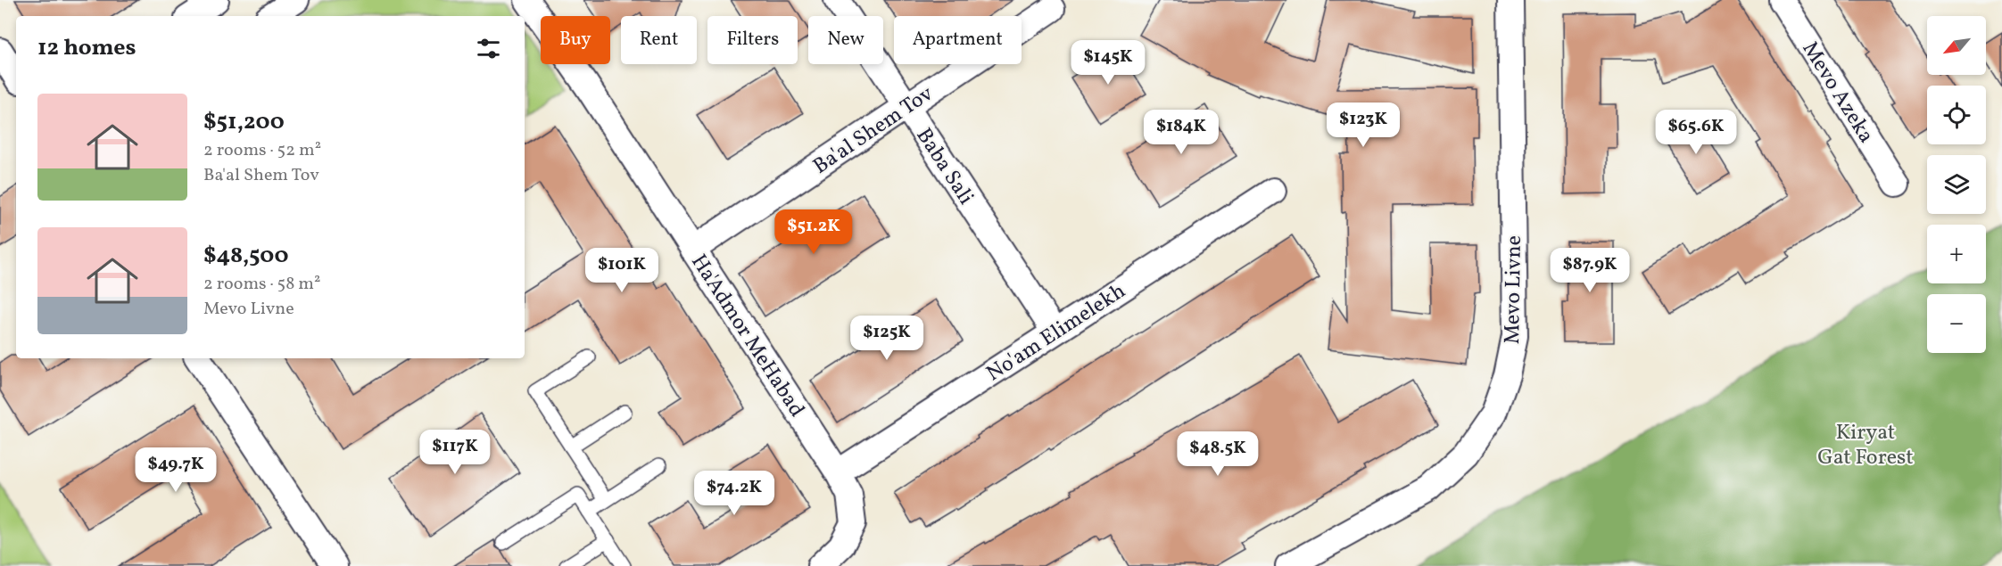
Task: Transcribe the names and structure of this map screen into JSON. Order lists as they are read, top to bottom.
{
  "streets": {
    "street": [
      "Mevo Azeka",
      "Ba'al Shem Tov",
      "Baba Sali",
      "Mevo Livne",
      "No'am Elimelekh",
      "Ha'Admor MeHabad"
    ]
  },
  "crossings": [
    ["Ba'al Shem Tov", "Baba Sali"],
    ["Ba'al Shem Tov", "Ha'Admor MeHabad"],
    ["Baba Sali", "No'am Elimelekh"],
    ["No'am Elimelekh", "Ha'Admor MeHabad"]
  ],
  "parks": ["Kiryat Gat Forest"],
  "north": "bottom left",
  "page": {
    "map_buttons": ["+", "−"],
    "chip": [
      "Buy",
      "Rent",
      "Filters",
      "New",
      "Apartment"
    ],
    "heading": "12 homes",
    "price": [
      "$145K",
      "$123K",
      "$184K",
      "$65.6K",
      "$51.2K",
      "$101K",
      "$87.9K",
      "$125K",
      "$117K",
      "$48.5K",
      "$49.7K",
      "$74.2K"
    ],
    "list": [
      {
        "name": "$51,200",
        "note": "2 rooms · 52 m² · Ba'al Shem Tov"
      },
      {
        "name": "$48,500",
        "note": "2 rooms · 58 m² · Mevo Livne"
      }
    ]
  }
}
